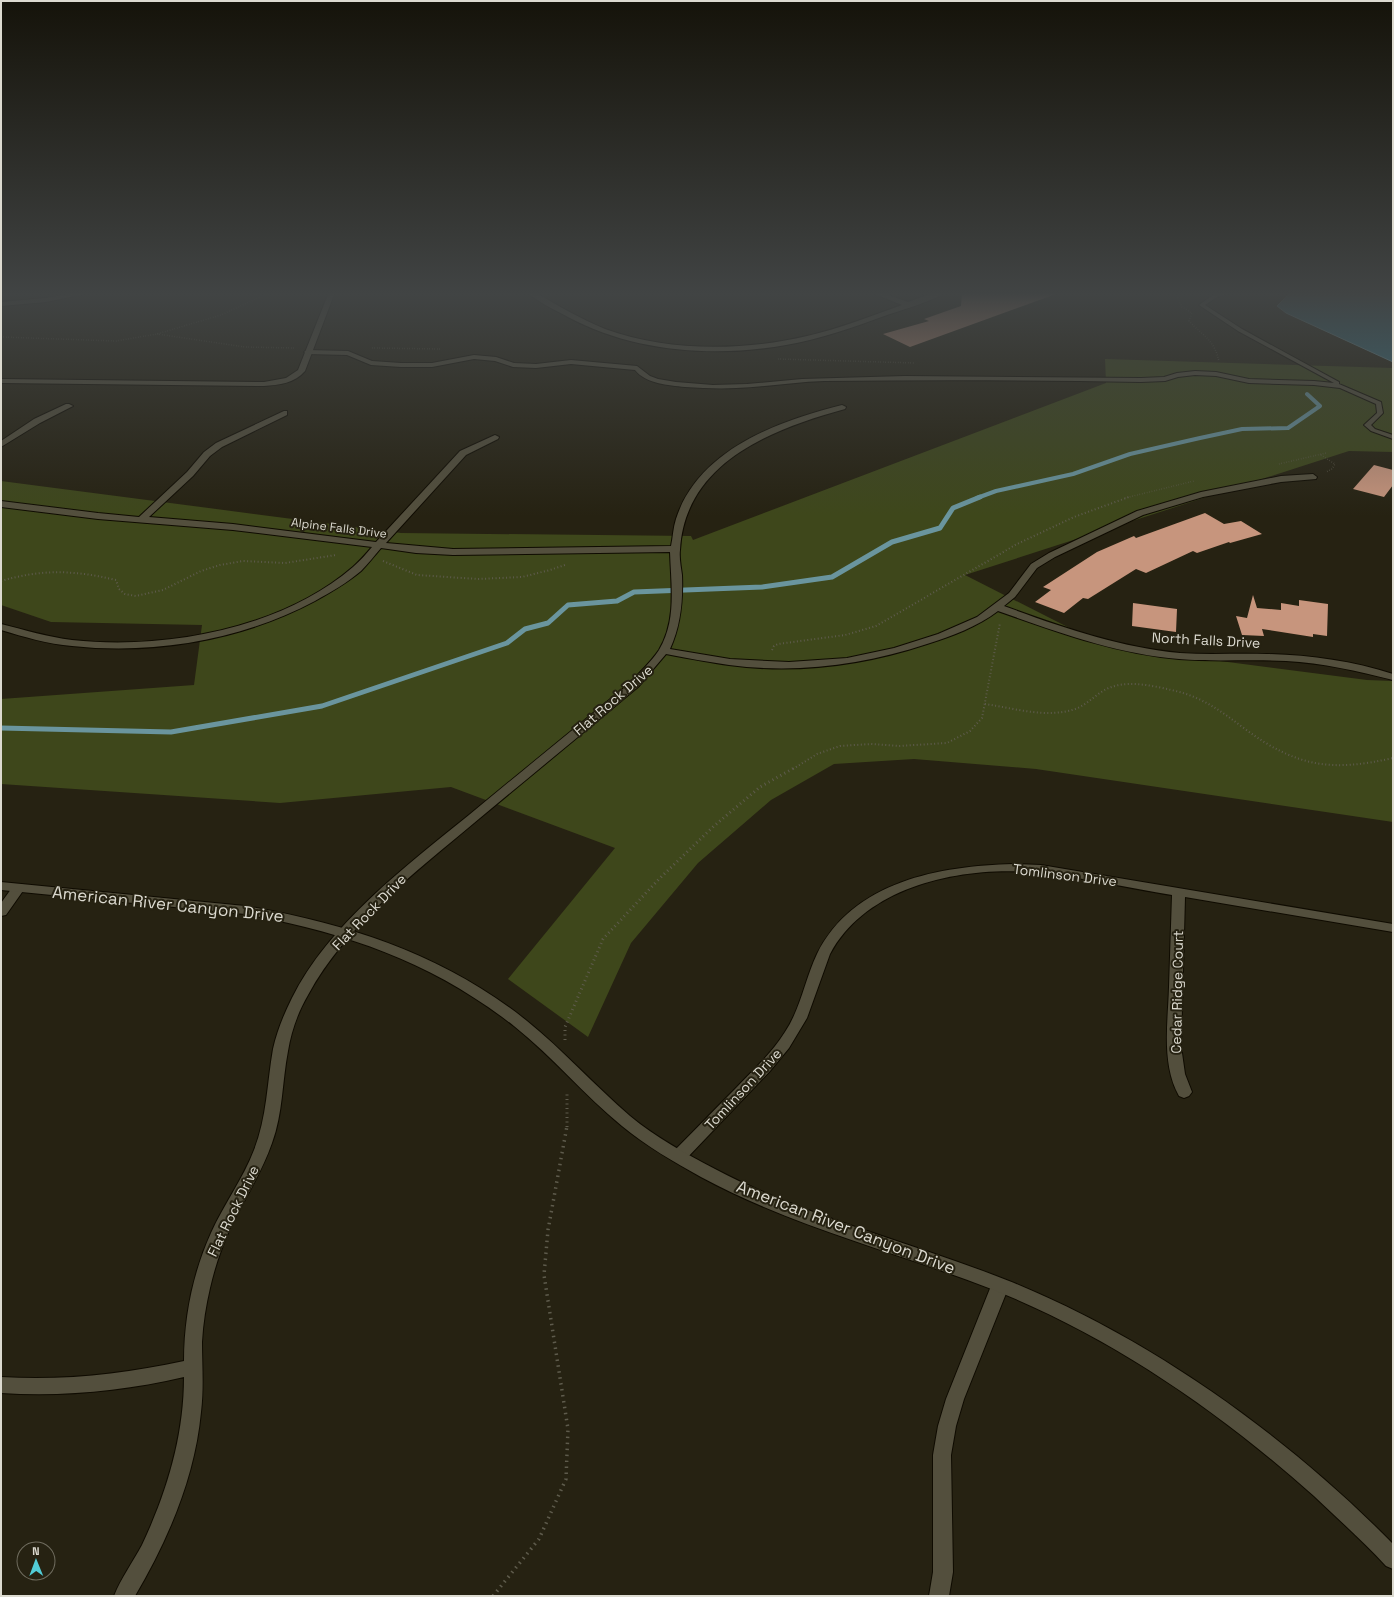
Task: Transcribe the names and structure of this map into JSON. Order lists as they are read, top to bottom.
{
  "streets": {
    "street": [
      "Alpine Falls Drive",
      "North Falls Drive",
      "Flat Rock Drive",
      "Tomlinson Drive",
      "American River Canyon Drive",
      "Cedar Ridge Court"
    ]
  },
  "crossings": [
    ["Alpine Falls Drive", "Flat Rock Drive"],
    ["Flat Rock Drive", "American River Canyon Drive"],
    ["Tomlinson Drive", "American River Canyon Drive"],
    ["Tomlinson Drive", "Cedar Ridge Court"]
  ],
  "north": "top"
}
